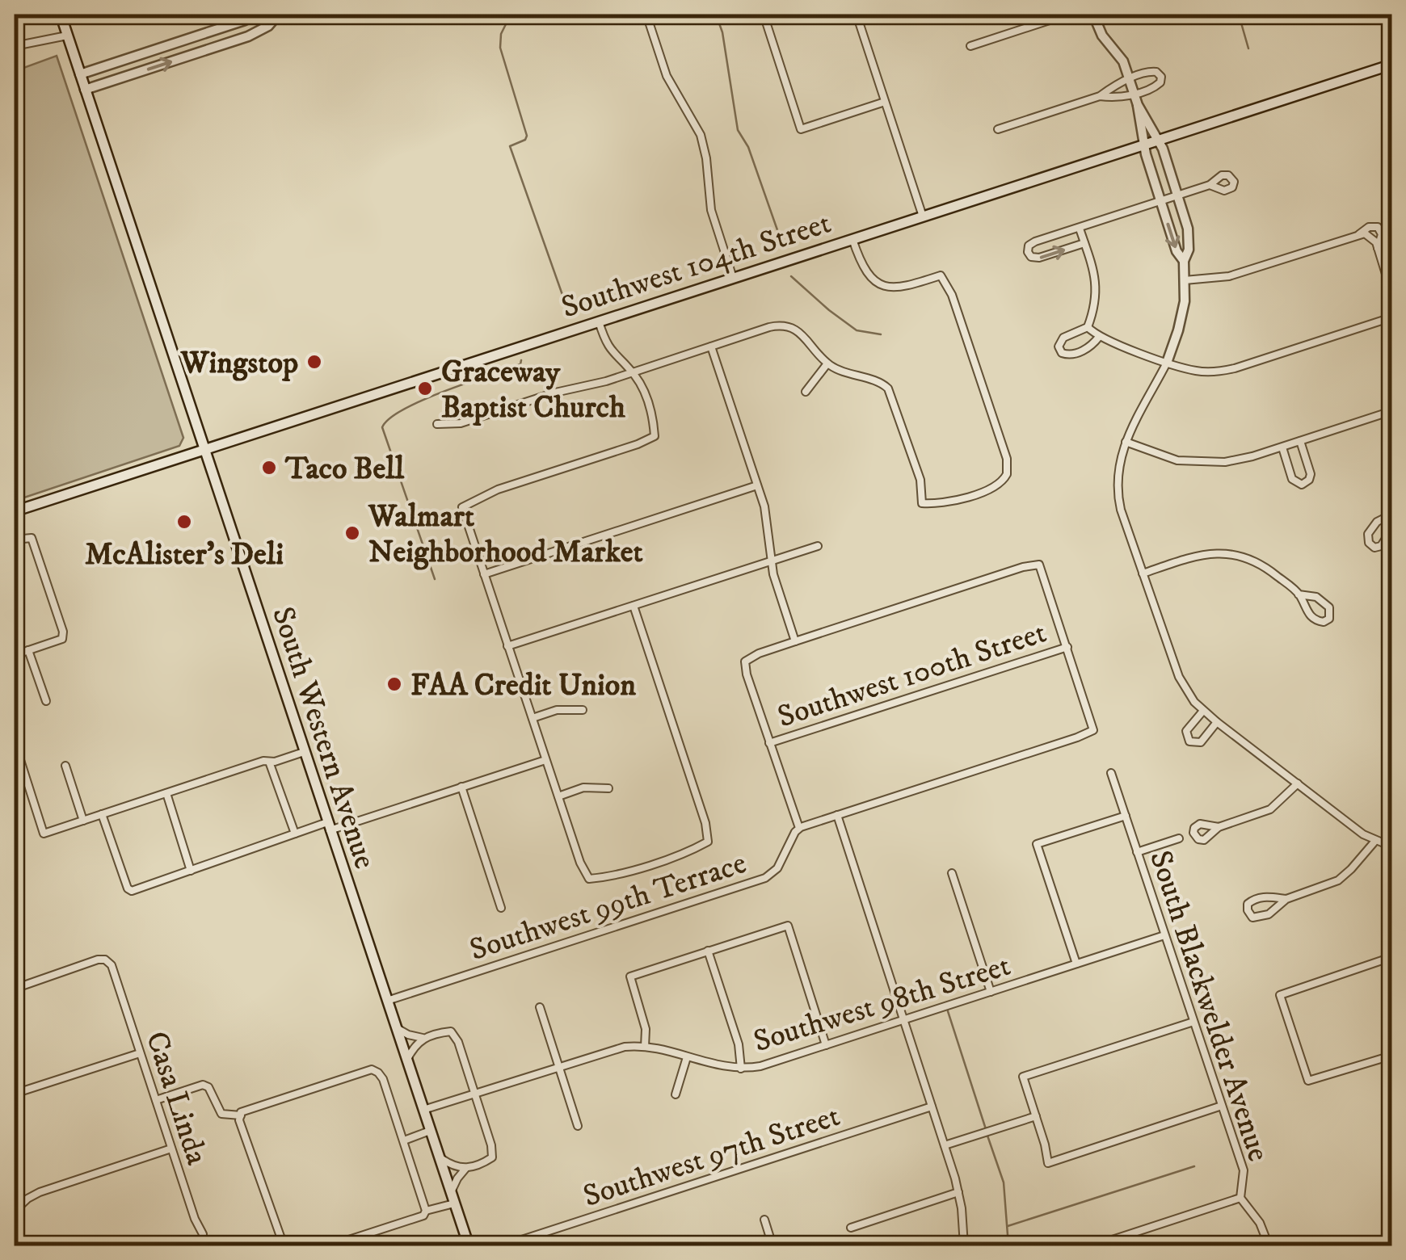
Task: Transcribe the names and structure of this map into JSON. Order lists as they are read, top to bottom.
{
  "streets": {
    "main road": ["Southwest 104th Street", "South Western Avenue"],
    "street": [
      "Southwest 100th Street",
      "Southwest 99th Terrace",
      "Southwest 98th Street",
      "South Blackwelder Avenue",
      "Casa Linda",
      "Southwest 97th Street"
    ]
  },
  "crossings": [
    ["Southwest 104th Street", "South Western Avenue"],
    ["South Western Avenue", "Southwest 99th Terrace"],
    ["South Western Avenue", "Southwest 98th Street"],
    ["Southwest 98th Street", "South Blackwelder Avenue"]
  ],
  "places": [
    "Wingstop",
    "Graceway Baptist Church",
    "Taco Bell",
    "McAlister's Deli",
    "Walmart Neighborhood Market",
    "FAA Credit Union"
  ]
}
